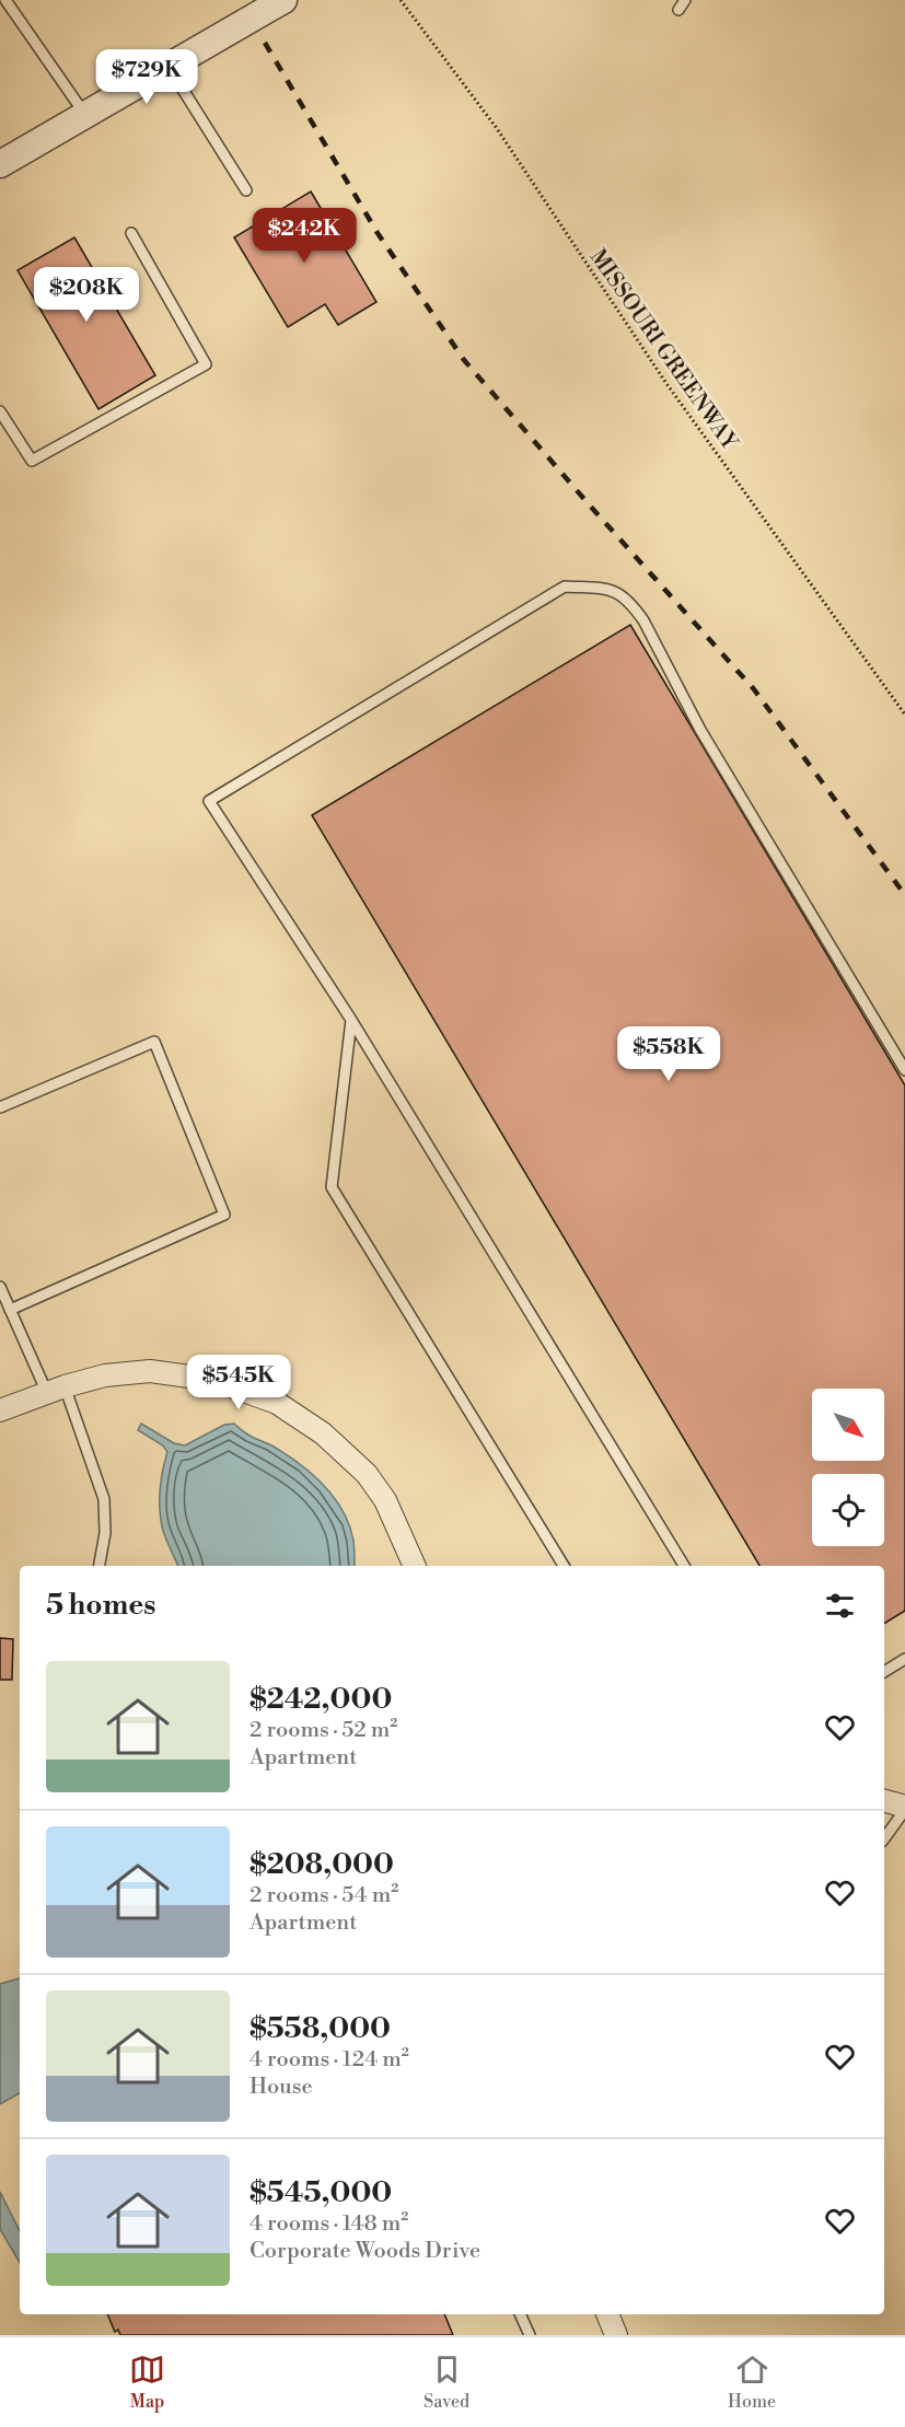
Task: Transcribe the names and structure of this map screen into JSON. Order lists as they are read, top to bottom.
{
  "streets": {
    "path": ["MISSOURI GREENWAY"]
  },
  "north": "bottom right",
  "page": {
    "price": [
      "$729K",
      "$242K",
      "$208K",
      "$558K",
      "$545K"
    ],
    "heading": "5 homes",
    "list": [
      {
        "name": "$242,000",
        "note": "2 rooms · 52 m² · Apartment"
      },
      {
        "name": "$208,000",
        "note": "2 rooms · 54 m² · Apartment"
      },
      {
        "name": "$558,000",
        "note": "4 rooms · 124 m² · House"
      },
      {
        "name": "$545,000",
        "note": "4 rooms · 148 m² · Corporate Woods Drive"
      }
    ],
    "tabs": ["Map", "Saved", "Home"]
  }
}
